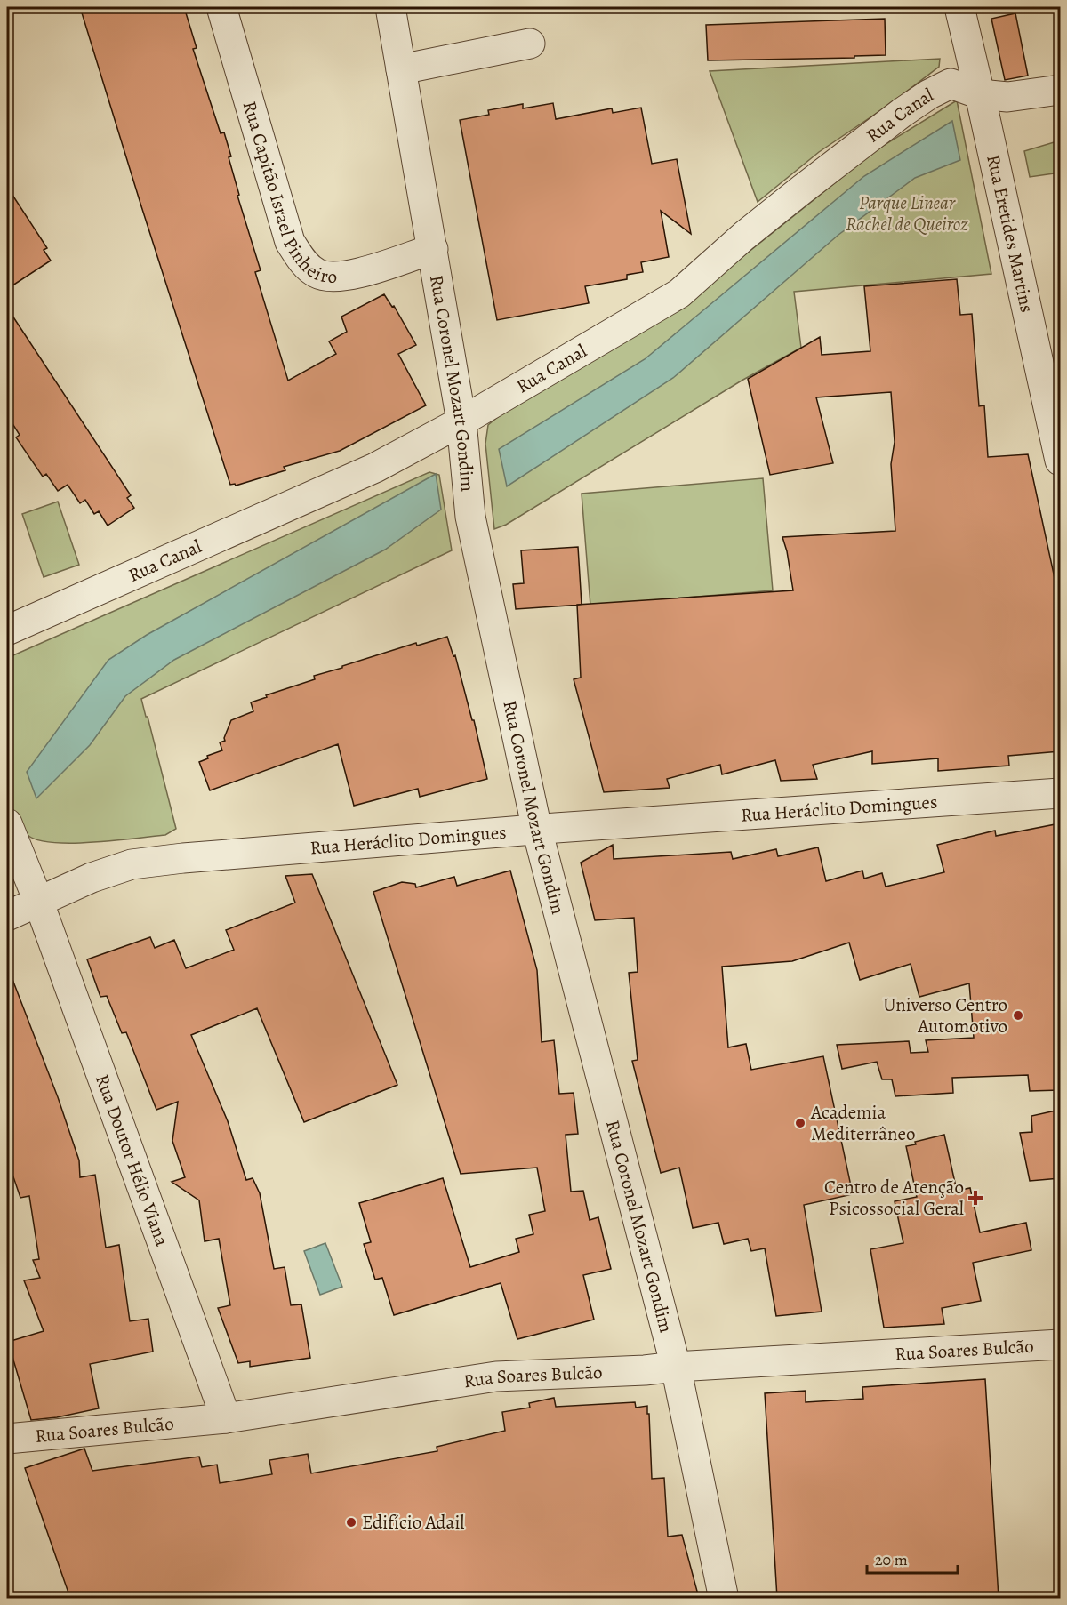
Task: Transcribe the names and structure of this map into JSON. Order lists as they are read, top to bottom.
{
  "streets": {
    "street": [
      "Rua Canal",
      "Rua Capitão Israel Pinheiro",
      "Rua Eretides Martins",
      "Rua Coronel Mozart Gondim",
      "Rua Heráclito Domingues",
      "Rua Doutor Hélio Viana",
      "Rua Soares Bulcão"
    ]
  },
  "crossings": [
    ["Rua Canal", "Rua Eretides Martins"],
    ["Rua Canal", "Rua Coronel Mozart Gondim"],
    ["Rua Capitão Israel Pinheiro", "Rua Coronel Mozart Gondim"],
    ["Rua Coronel Mozart Gondim", "Rua Heráclito Domingues"],
    ["Rua Coronel Mozart Gondim", "Rua Soares Bulcão"],
    ["Rua Heráclito Domingues", "Rua Doutor Hélio Viana"],
    ["Rua Doutor Hélio Viana", "Rua Soares Bulcão"]
  ],
  "parks": ["Parque Linear Rachel de Queiroz"],
  "places": {
    "other": ["Universo Centro Automotivo", "Academia Mediterrâneo", "Edifício Adail"],
    "health": ["Centro de Atenção Psicossocial Geral"]
  },
  "scale_bar": "20 m"
}
